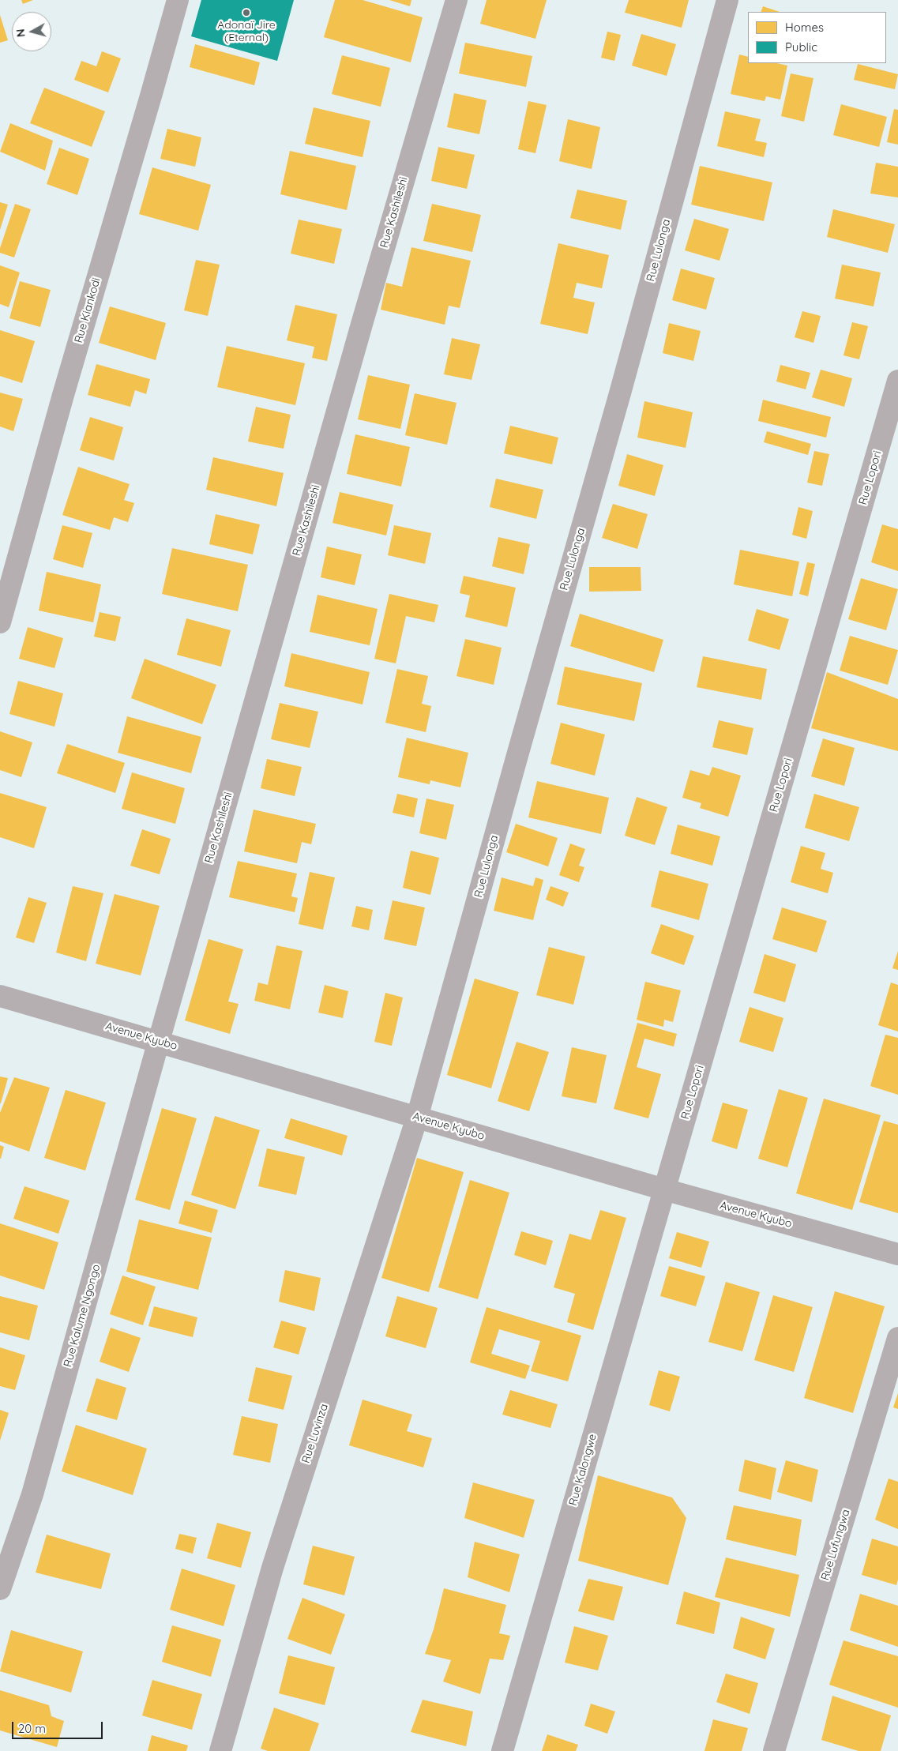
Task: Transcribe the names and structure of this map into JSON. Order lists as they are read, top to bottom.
{
  "streets": {
    "street": [
      "Rue Kashileshi",
      "Rue Lulonga",
      "Rue Kiankodi",
      "Rue Lopori",
      "Avenue Kyubo",
      "Rue Kalume Ngongo",
      "Rue Luvinza",
      "Rue Kalongwe",
      "Rue Lufungwa"
    ]
  },
  "crossings": [
    ["Rue Kashileshi", "Avenue Kyubo"],
    ["Rue Kashileshi", "Rue Kalume Ngongo"],
    ["Rue Lulonga", "Avenue Kyubo"],
    ["Rue Lulonga", "Rue Luvinza"],
    ["Rue Lopori", "Avenue Kyubo"],
    ["Rue Lopori", "Rue Kalongwe"],
    ["Avenue Kyubo", "Rue Kalume Ngongo"],
    ["Avenue Kyubo", "Rue Luvinza"],
    ["Avenue Kyubo", "Rue Kalongwe"]
  ],
  "places": ["Adonaï Jire (Eternal)"],
  "legend": ["Homes", "Public"],
  "scale_bar": "20 m",
  "north": "left"
}
